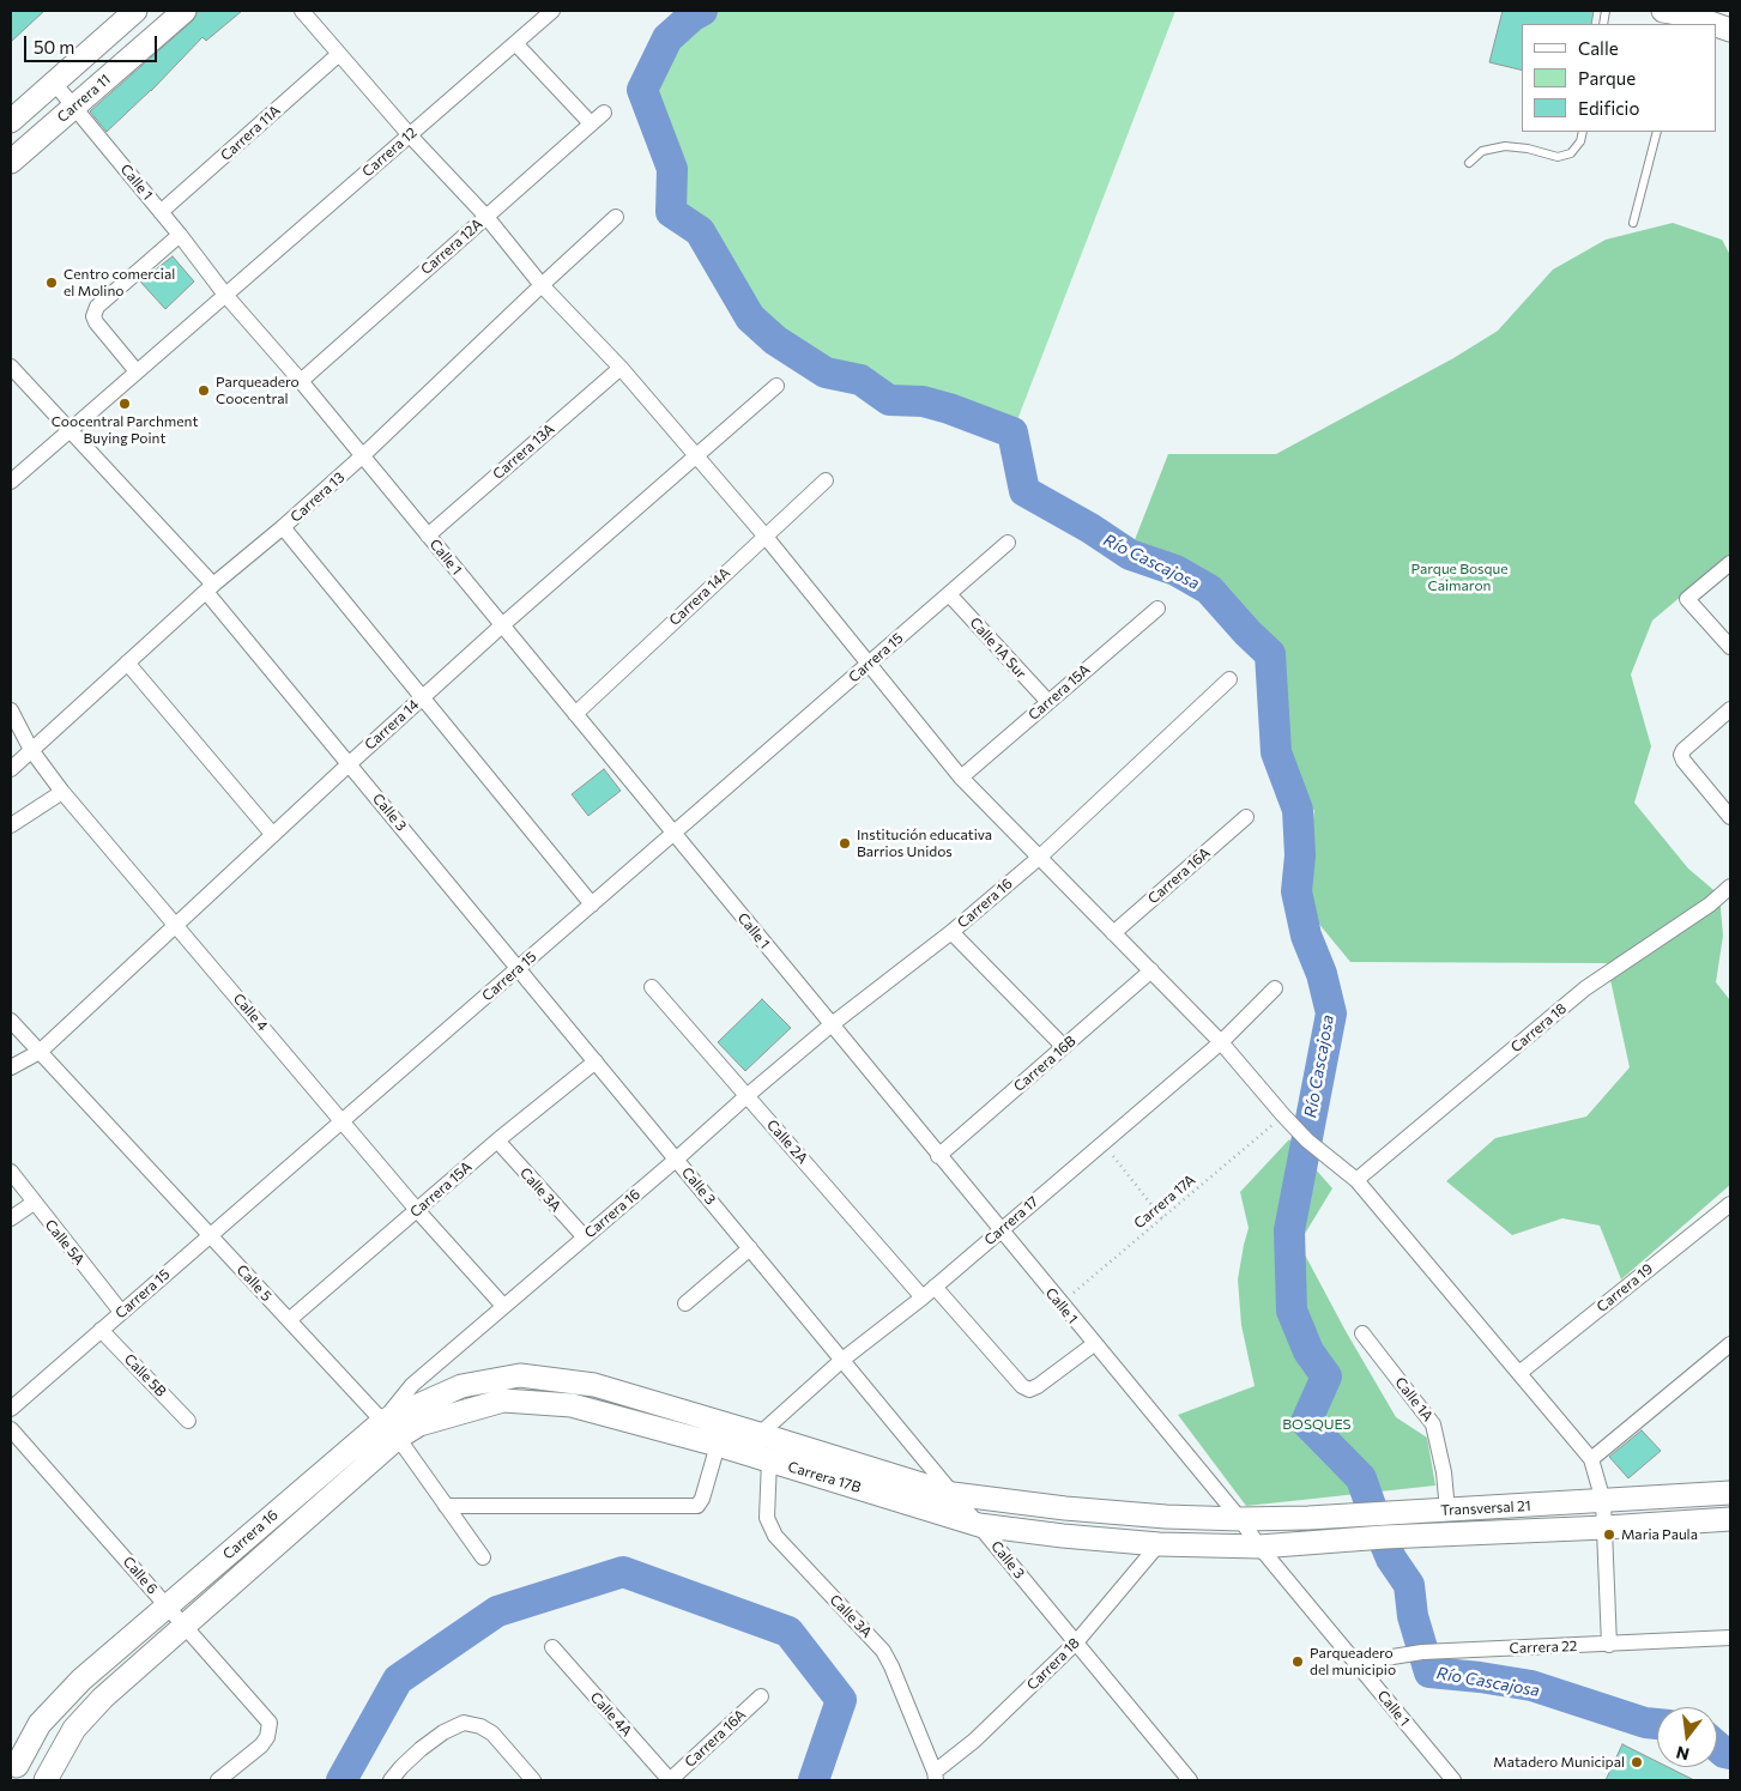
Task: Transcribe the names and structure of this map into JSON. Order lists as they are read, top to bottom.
{
  "streets": {
    "street": [
      "Carrera 11",
      "Carrera 11A",
      "Carrera 12",
      "Calle 1",
      "Carrera 12A",
      "Carrera 13A",
      "Carrera 13",
      "Carrera 14A",
      "Calle 1A Sur",
      "Carrera 15",
      "Carrera 15A",
      "Carrera 14",
      "Calle 3",
      "Carrera 16A",
      "Carrera 16",
      "Calle 4",
      "Carrera 18",
      "Carrera 16B",
      "Calle 2A",
      "Calle 3A",
      "Carrera 17",
      "Calle 5A",
      "Calle 5",
      "Carrera 19",
      "Calle 5B",
      "Calle 1A",
      "Carrera 17B",
      "Transversal 21",
      "Calle 6",
      "Carrera 22",
      "Calle 4A"
    ],
    "path": ["Carrera 17A"]
  },
  "crossings": [
    ["Carrera 11", "Calle 1"],
    ["Carrera 11A", "Calle 1"],
    ["Carrera 12", "Calle 1"],
    ["Carrera 12", "Calle 3"],
    ["Calle 1", "Carrera 12A"],
    ["Calle 1", "Carrera 13A"],
    ["Calle 1", "Carrera 13"],
    ["Calle 1", "Carrera 14A"],
    ["Calle 1", "Carrera 15"],
    ["Calle 1", "Carrera 14"],
    ["Calle 1", "Carrera 16"],
    ["Calle 1", "Carrera 16B"],
    ["Calle 1", "Calle 2A"],
    ["Calle 1", "Carrera 17A"],
    ["Calle 1", "Carrera 17"],
    ["Calle 1", "Carrera 17B"],
    ["Calle 1", "Transversal 21"],
    ["Calle 1", "Carrera 22"],
    ["Carrera 13", "Calle 3"],
    ["Carrera 13", "Calle 4"],
    ["Calle 1A Sur", "Carrera 15"],
    ["Calle 1A Sur", "Carrera 15A"],
    ["Carrera 15", "Calle 3"],
    ["Carrera 15", "Calle 4"],
    ["Carrera 15", "Calle 5A"],
    ["Carrera 15", "Calle 5"],
    ["Carrera 15", "Calle 5B"],
    ["Carrera 15A", "Calle 3"],
    ["Carrera 15A", "Calle 4"],
    ["Carrera 15A", "Calle 3A"],
    ["Carrera 15A", "Calle 5"],
    ["Carrera 14", "Calle 3"],
    ["Carrera 14", "Calle 4"],
    ["Carrera 14", "Calle 5"],
    ["Calle 3", "Carrera 16"],
    ["Calle 3", "Carrera 18"],
    ["Calle 3", "Carrera 17"],
    ["Calle 3", "Carrera 17B"],
    ["Carrera 16A", "Calle 4A"],
    ["Carrera 16", "Calle 4"],
    ["Carrera 16", "Calle 2A"],
    ["Carrera 16", "Calle 3A"],
    ["Carrera 16", "Calle 5"],
    ["Carrera 16", "Carrera 17B"],
    ["Carrera 16", "Calle 6"],
    ["Carrera 18", "Calle 3A"],
    ["Carrera 18", "Carrera 17B"],
    ["Calle 2A", "Carrera 17"],
    ["Calle 3A", "Carrera 17B"],
    ["Carrera 17", "Carrera 17B"],
    ["Calle 5", "Carrera 17B"],
    ["Calle 1A", "Transversal 21"],
    ["Carrera 17B", "Transversal 21"]
  ],
  "water": ["Río Cascajosa"],
  "parks": ["Parque Bosque Caimaron", "BOSQUES"],
  "places": [
    "Centro comercial el Molino",
    "Parqueadero Coocentral",
    "Coocentral Parchment Buying Point",
    "Institución educativa Barrios Unidos",
    "Maria Paula",
    "Parqueadero del municipio",
    "Matadero Municipal"
  ],
  "legend": ["Calle", "Parque", "Edificio"],
  "scale_bar": "50 m",
  "north": "bottom"
}
